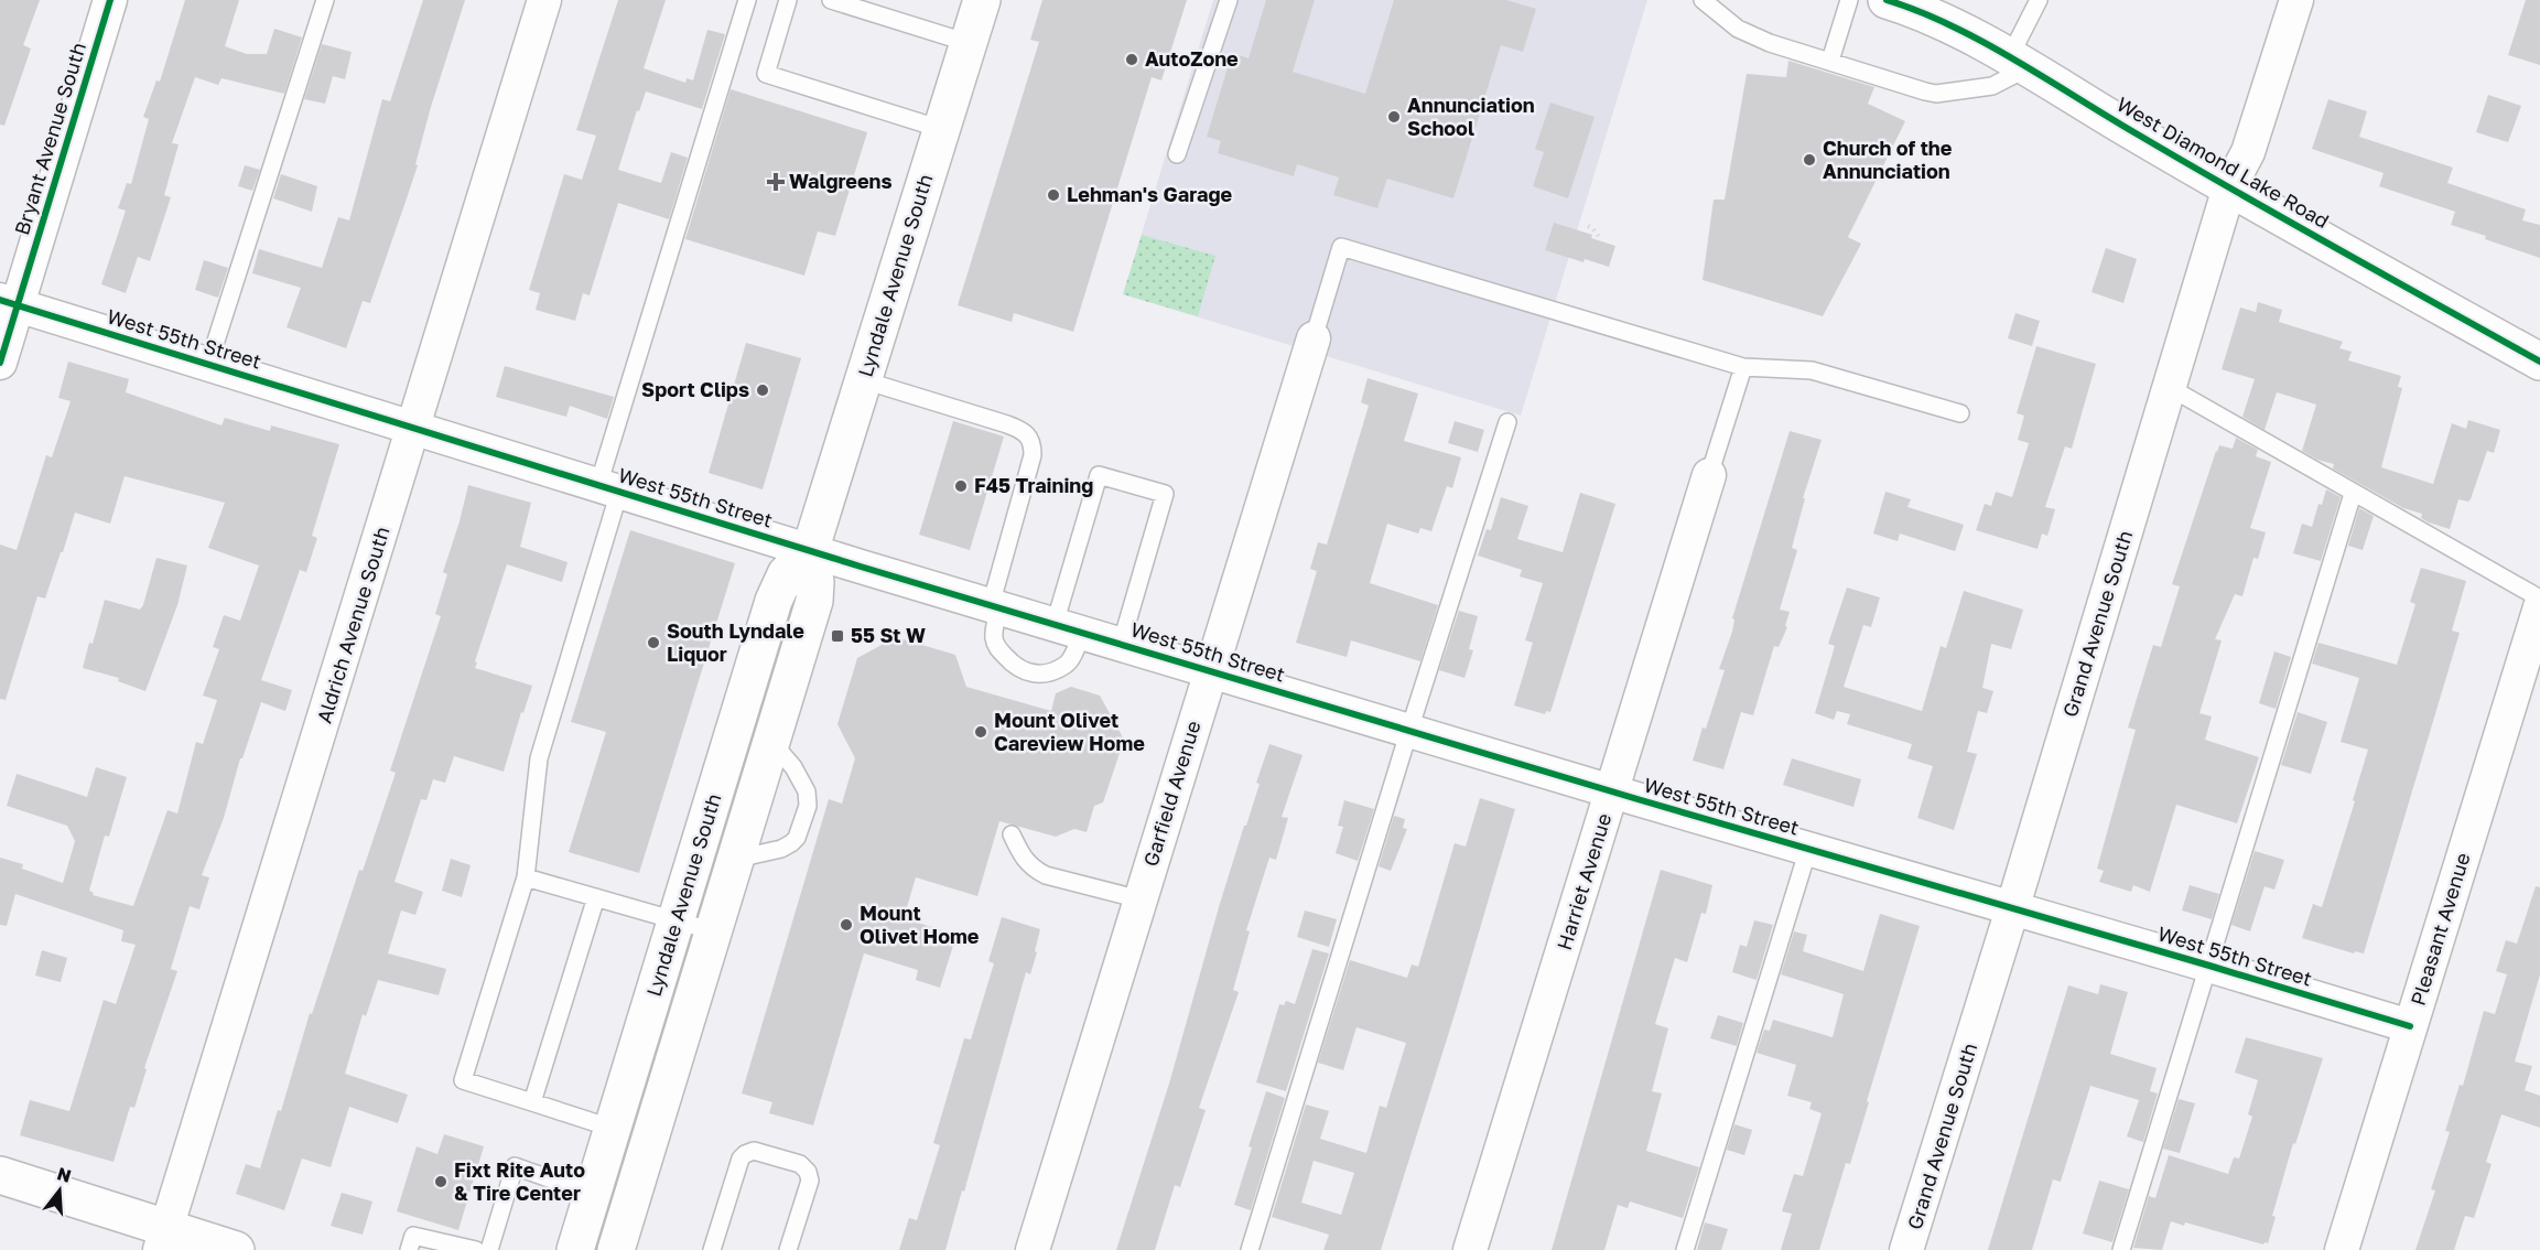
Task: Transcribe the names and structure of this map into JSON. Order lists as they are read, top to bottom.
{
  "streets": {
    "main road": ["West Diamond Lake Road", "Lyndale Avenue South"],
    "street": [
      "Bryant Avenue South",
      "West 55th Street",
      "Grand Avenue South",
      "Aldrich Avenue South",
      "Garfield Avenue",
      "Harriet Avenue",
      "Pleasant Avenue"
    ]
  },
  "crossings": [
    ["Bryant Avenue South", "West 55th Street"],
    ["West Diamond Lake Road", "Grand Avenue South"],
    ["Lyndale Avenue South", "West 55th Street"],
    ["West 55th Street", "Grand Avenue South"],
    ["West 55th Street", "Aldrich Avenue South"],
    ["West 55th Street", "Garfield Avenue"],
    ["West 55th Street", "Harriet Avenue"],
    ["West 55th Street", "Pleasant Avenue"]
  ],
  "places": {
    "other": [
      "AutoZone",
      "Annunciation School",
      "Church of the Annunciation",
      "Lehman's Garage",
      "Sport Clips",
      "F45 Training",
      "South Lyndale Liquor",
      "Mount Olivet Careview Home",
      "Mount Olivet Home",
      "Fixt Rite Auto & Tire Center"
    ],
    "health": ["Walgreens"],
    "transit": ["55 St W"]
  },
  "north": "top"
}
